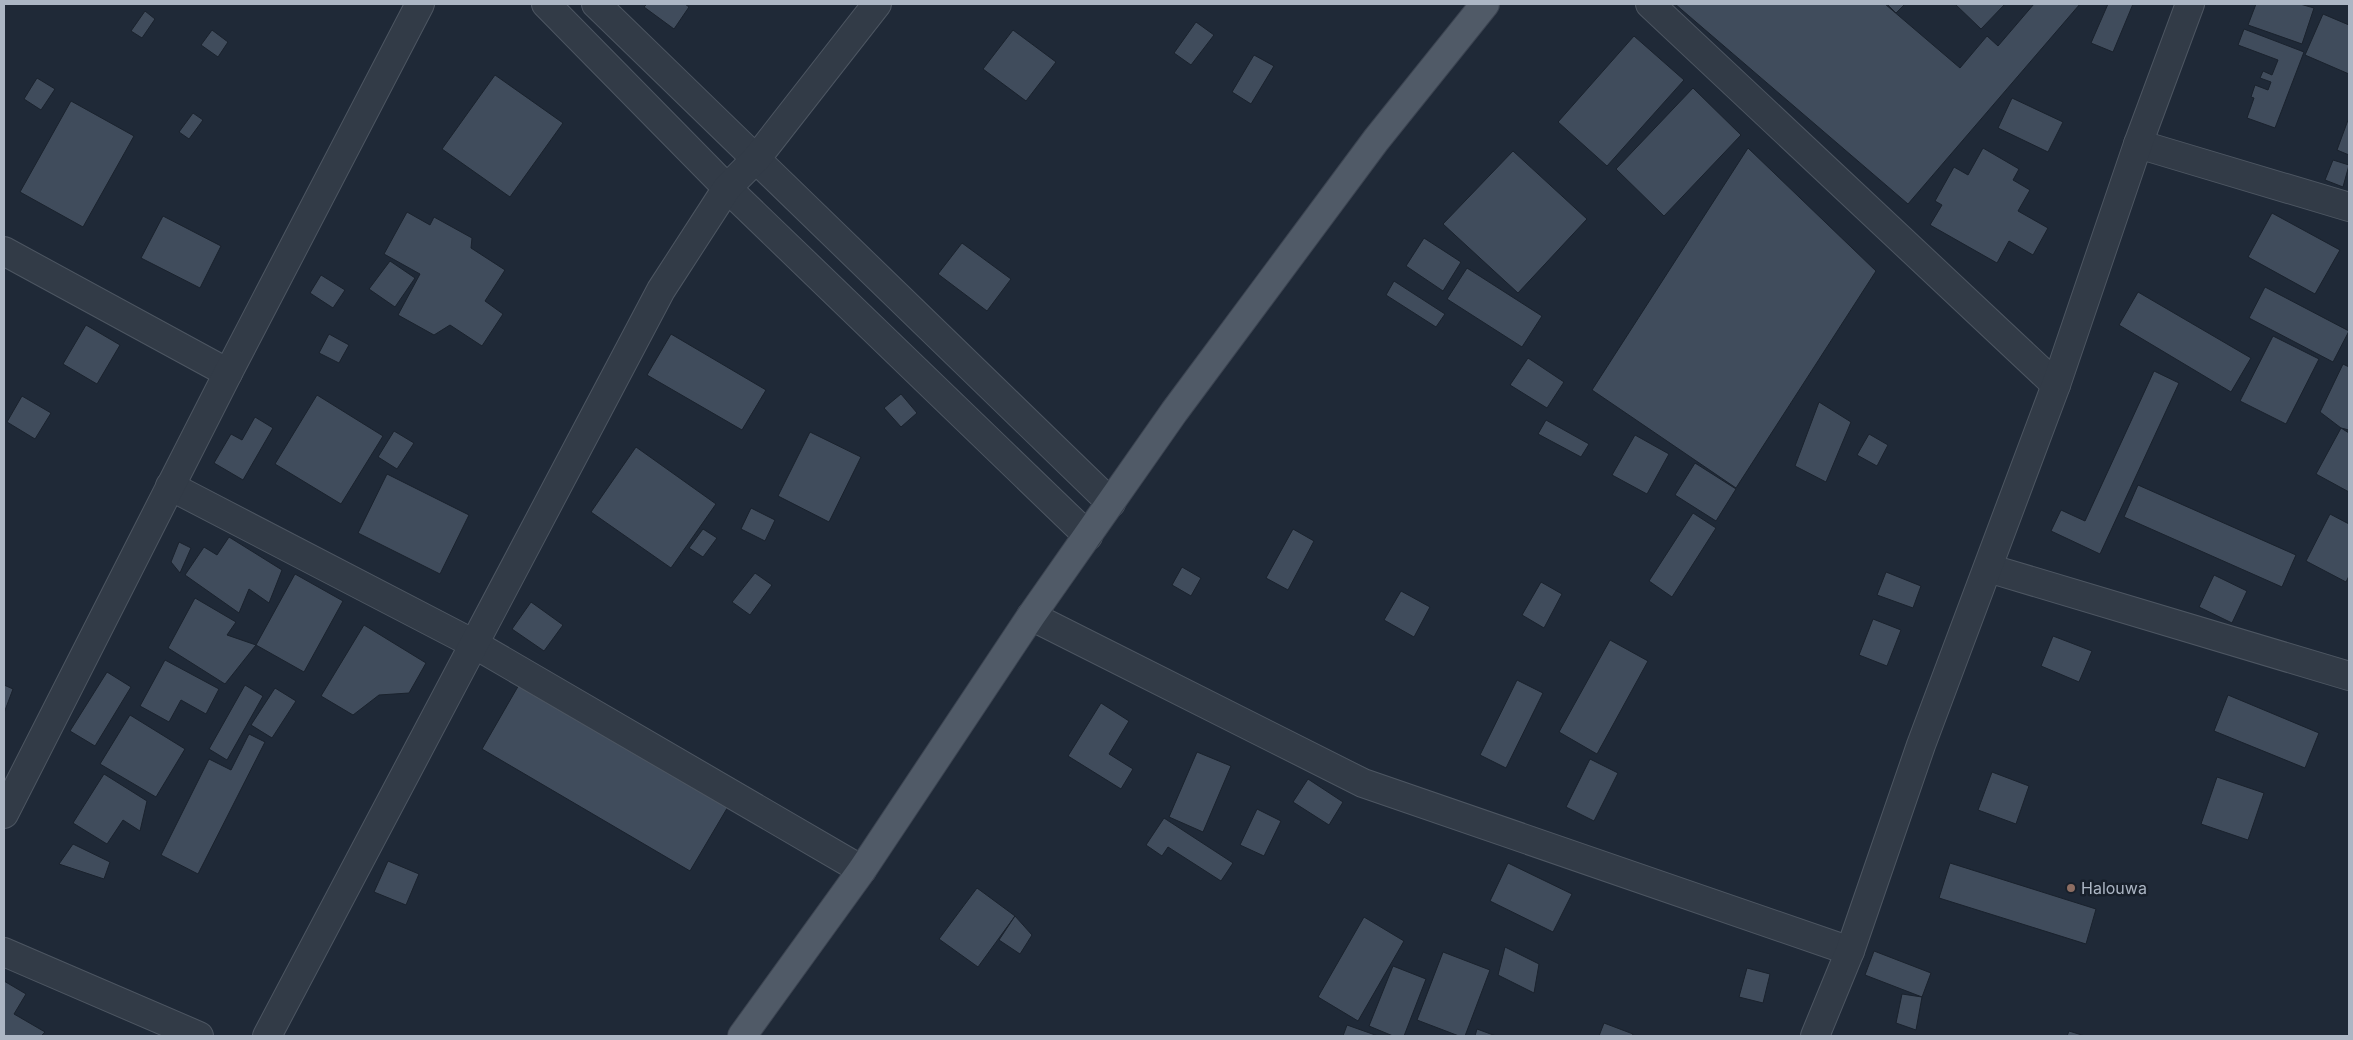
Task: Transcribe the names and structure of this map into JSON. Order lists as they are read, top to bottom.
{
  "places": ["Halouwa"]
}
